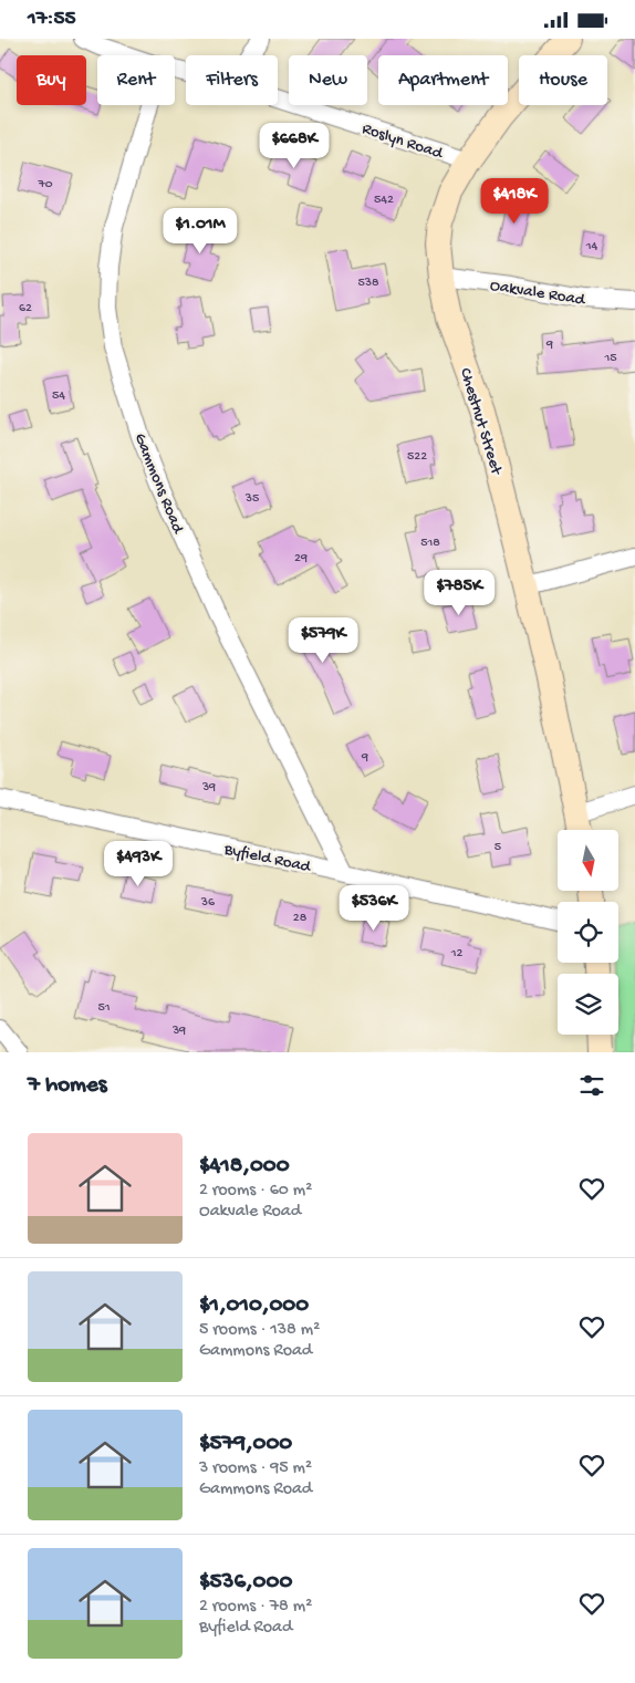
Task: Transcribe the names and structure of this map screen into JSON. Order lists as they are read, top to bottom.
{
  "streets": {
    "main road": ["Chestnut Street"],
    "street": [
      "Roslyn Road",
      "Oakvale Road",
      "Gammons Road",
      "Byfield Road"
    ]
  },
  "crossings": [
    ["Roslyn Road", "Chestnut Street"],
    ["Oakvale Road", "Chestnut Street"],
    ["Gammons Road", "Byfield Road"]
  ],
  "house_numbers": [
    "70",
    "542",
    "14",
    "538",
    "62",
    "9",
    "15",
    "54",
    "522",
    "35",
    "518",
    "29",
    "9",
    "39",
    "5",
    "36",
    "28",
    "12",
    "51",
    "39"
  ],
  "north": "bottom",
  "page": {
    "status": "17:55",
    "chip": [
      "Buy",
      "Rent",
      "Filters",
      "New",
      "Apartment",
      "House"
    ],
    "price": [
      "$668K",
      "$418K",
      "$1.01M",
      "$785K",
      "$579K",
      "$493K",
      "$536K"
    ],
    "heading": "7 homes",
    "list": [
      {
        "name": "$418,000",
        "note": "2 rooms · 60 m² · Oakvale Road"
      },
      {
        "name": "$1,010,000",
        "note": "5 rooms · 138 m² · Gammons Road"
      },
      {
        "name": "$579,000",
        "note": "3 rooms · 95 m² · Gammons Road"
      },
      {
        "name": "$536,000",
        "note": "2 rooms · 78 m² · Byfield Road"
      }
    ]
  }
}
